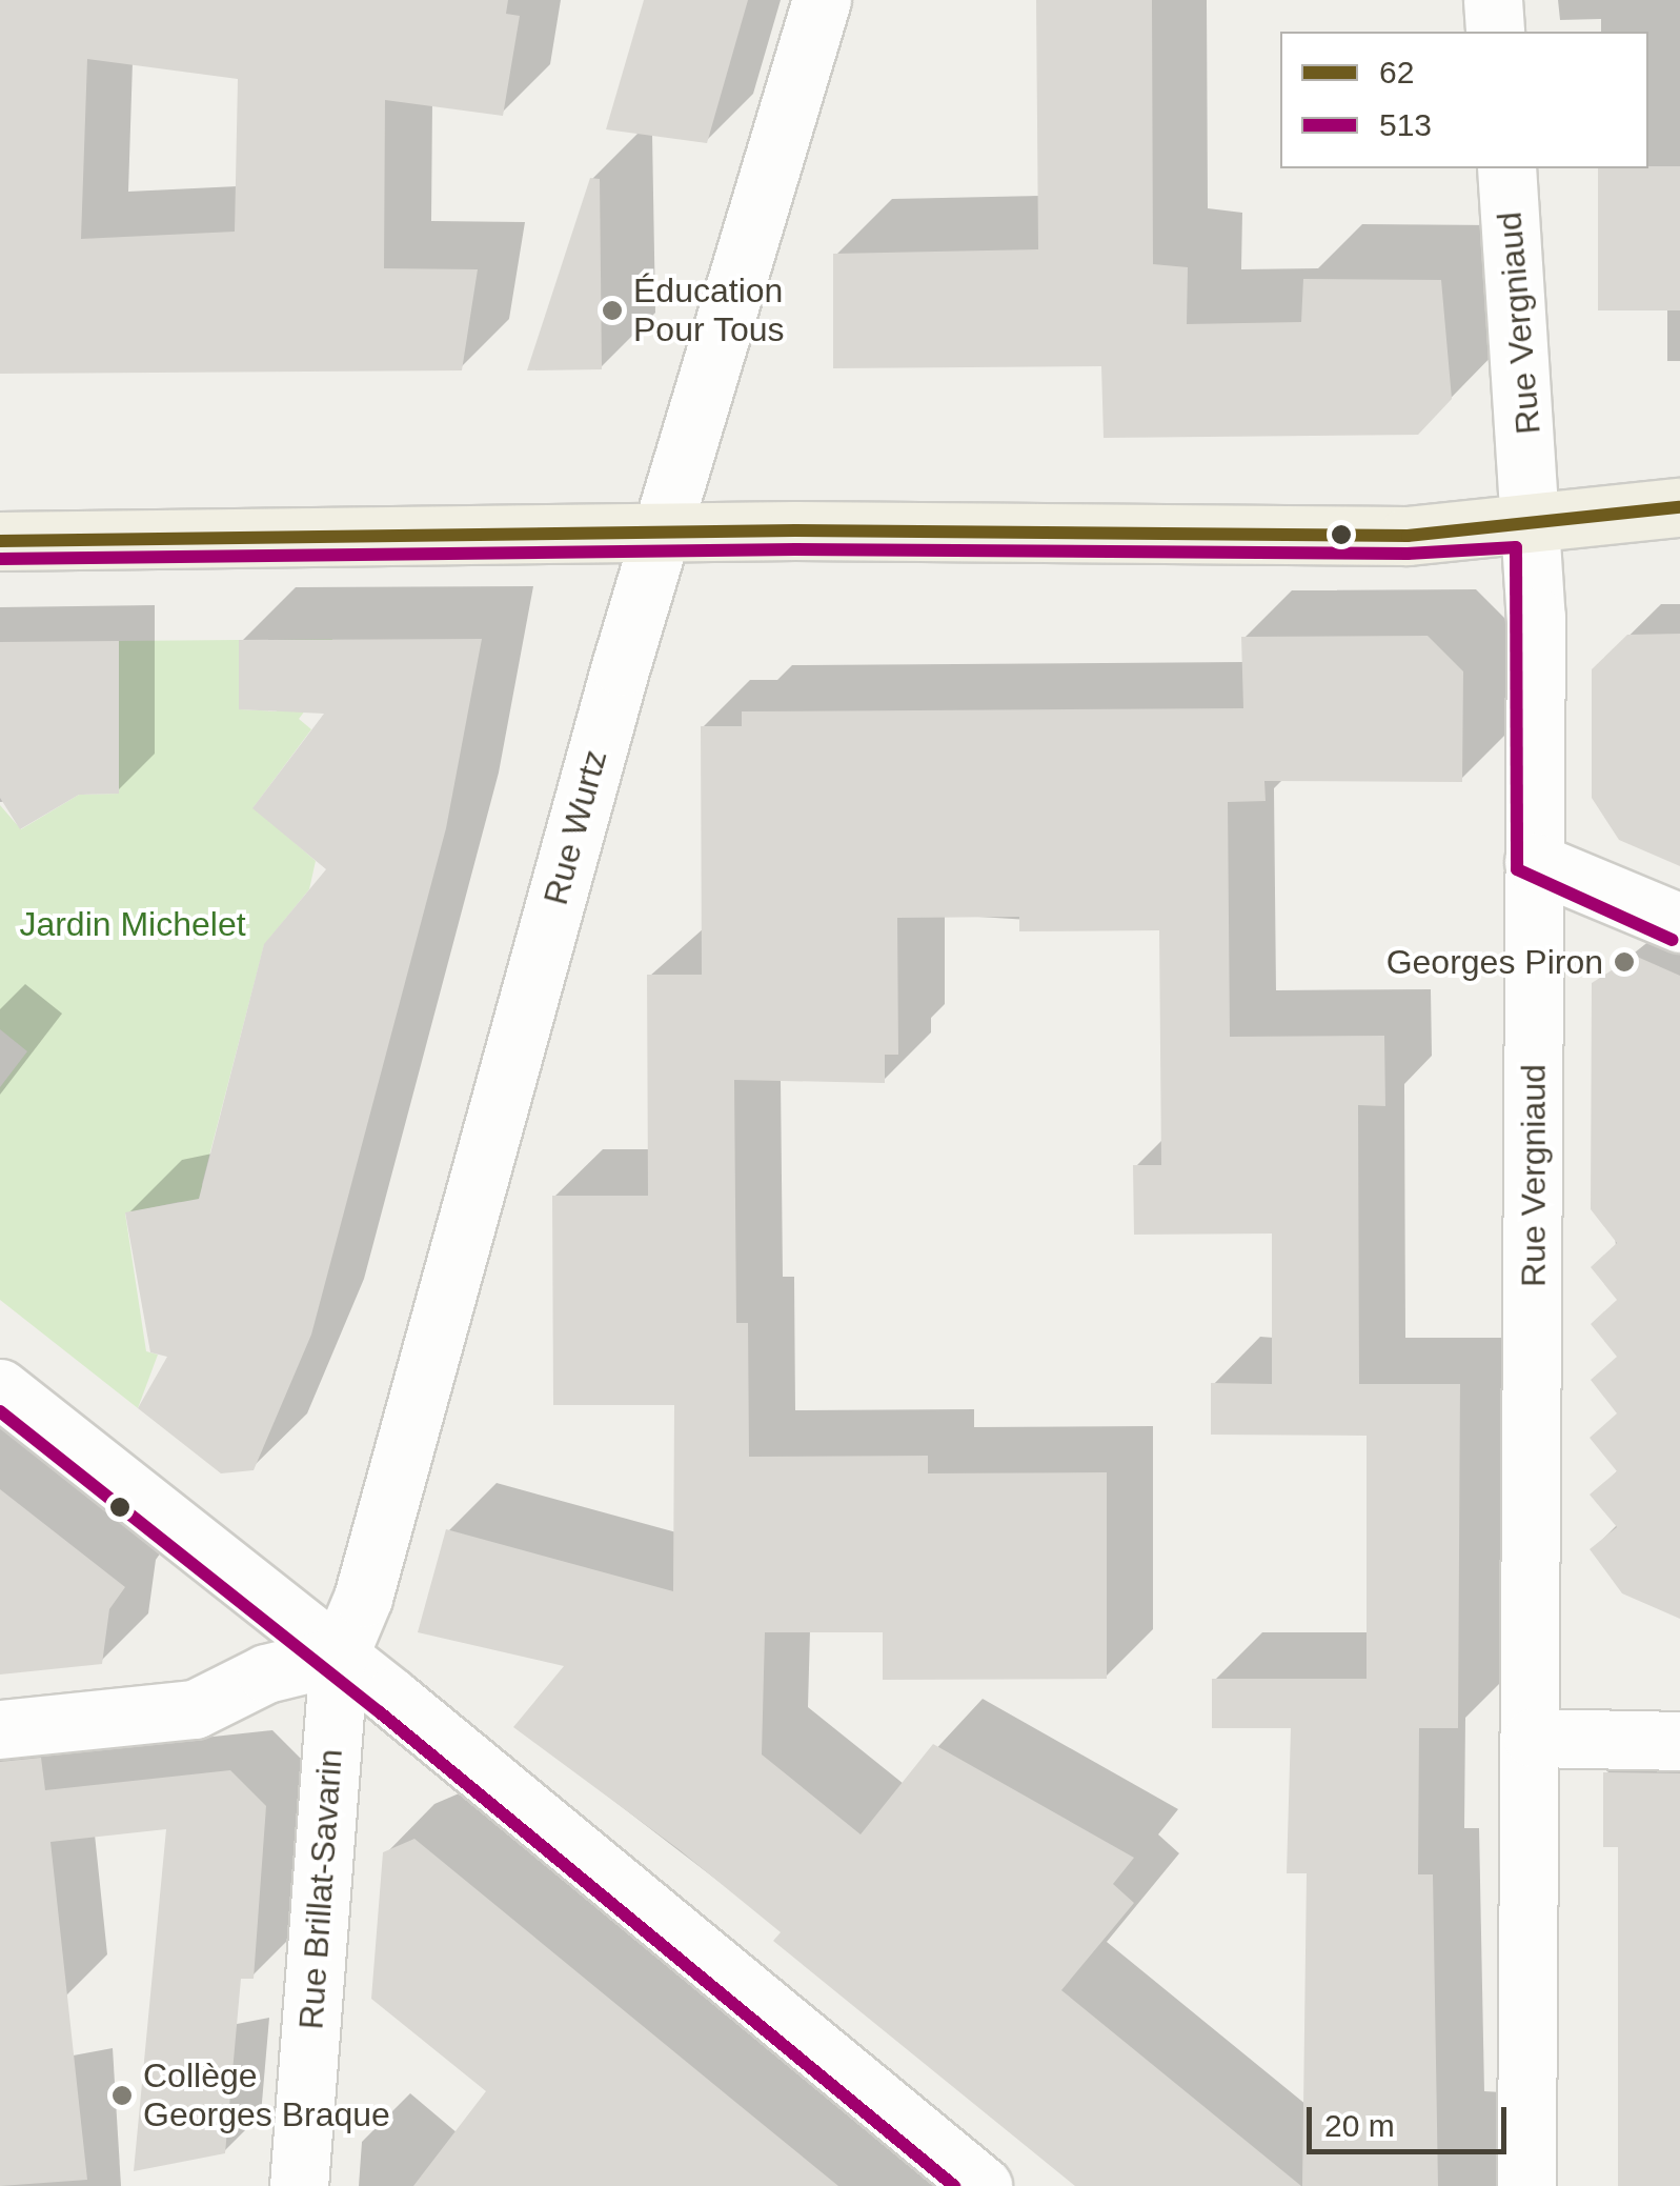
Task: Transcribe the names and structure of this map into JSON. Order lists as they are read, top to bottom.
{
  "streets": {
    "street": ["Rue Vergniaud", "Rue Wurtz", "Rue Brillat-Savarin"]
  },
  "crossings": [
    ["Rue Wurtz", "Rue Brillat-Savarin"]
  ],
  "parks": ["Jardin Michelet"],
  "places": ["Éducation Pour Tous", "Georges Piron", "Collège Georges Braque"],
  "lines": ["transit line 62", "transit line 513"],
  "legend": ["62", "513"],
  "scale_bar": "20 m"
}
